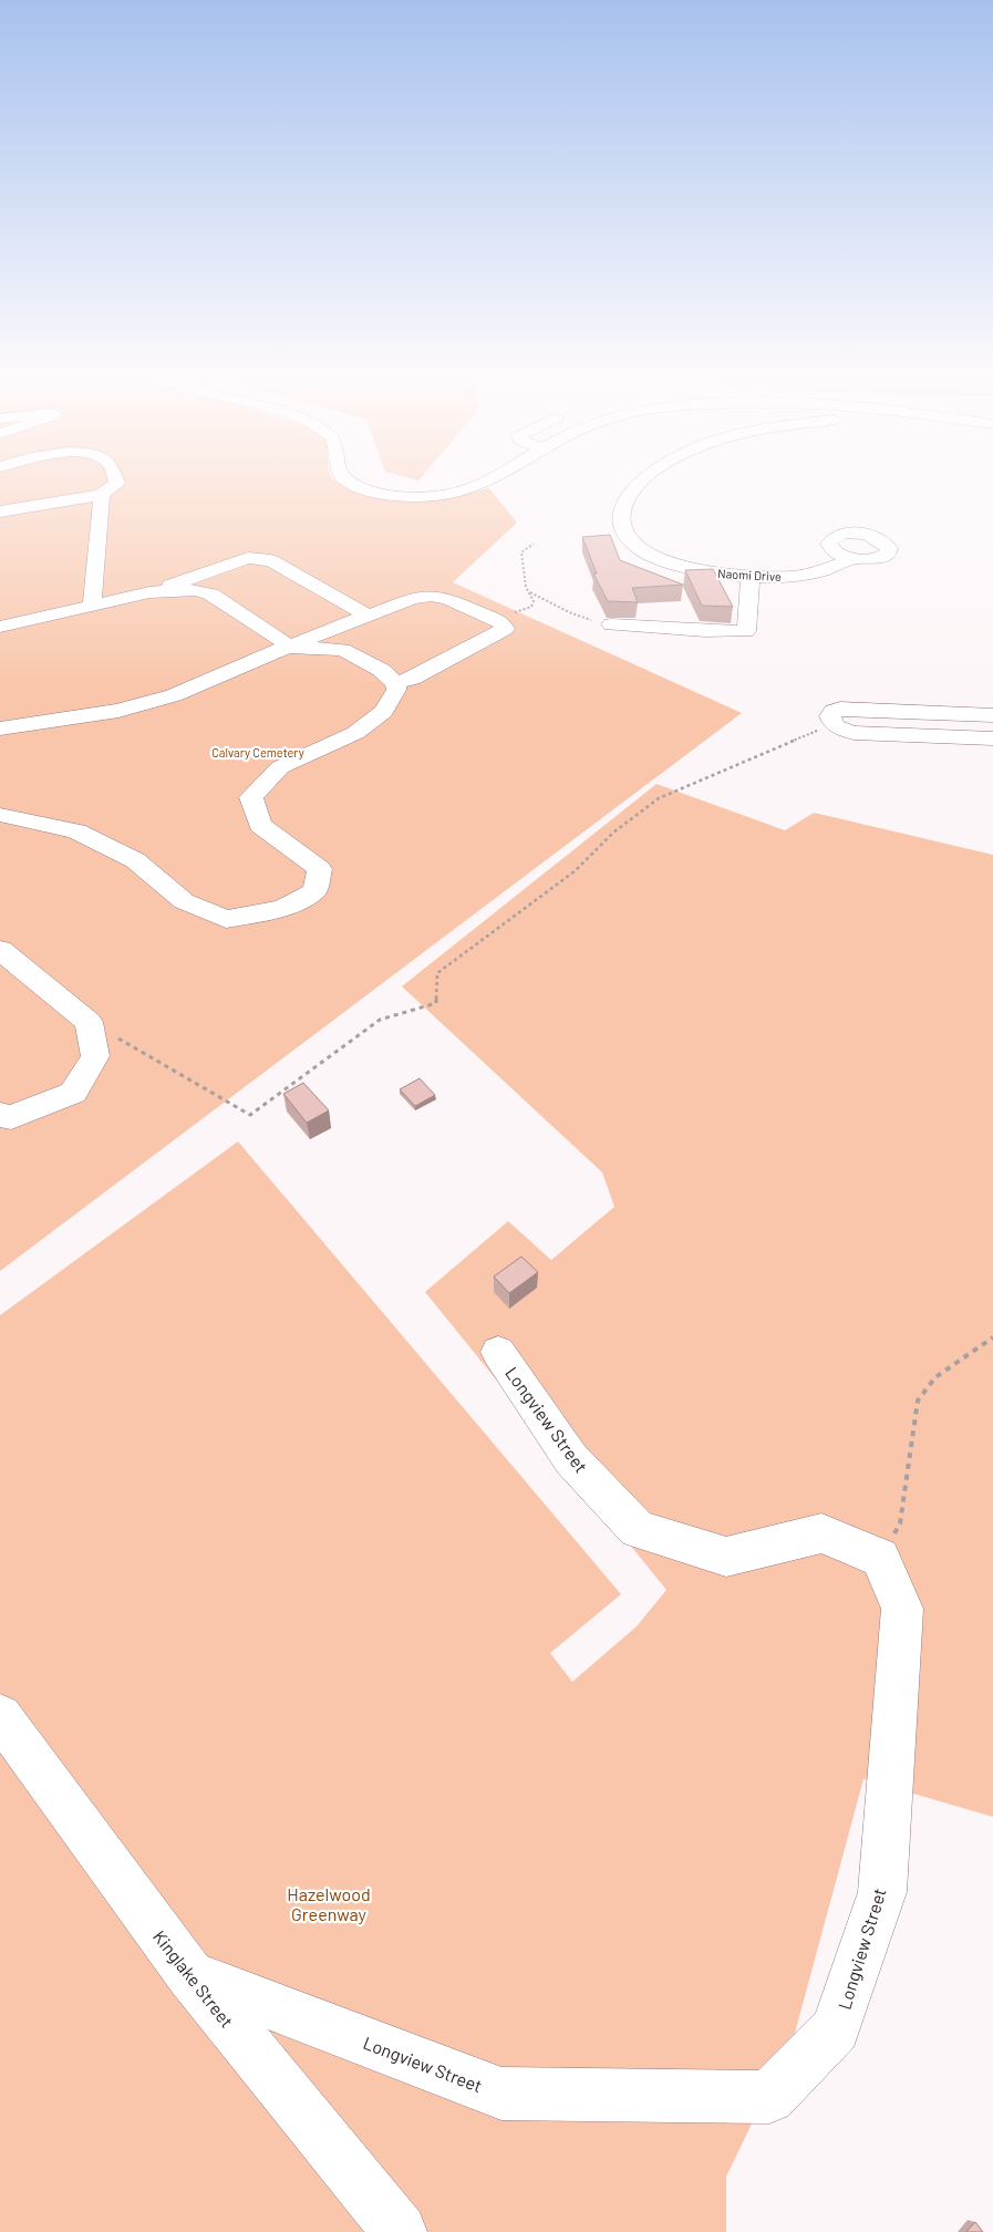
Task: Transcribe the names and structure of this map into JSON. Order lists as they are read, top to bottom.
{
  "streets": {
    "street": ["Naomi Drive", "Longview Street", "Kinglake Street"]
  },
  "crossings": [
    ["Longview Street", "Kinglake Street"]
  ],
  "parks": ["Calvary Cemetery", "Hazelwood Greenway"]
}
